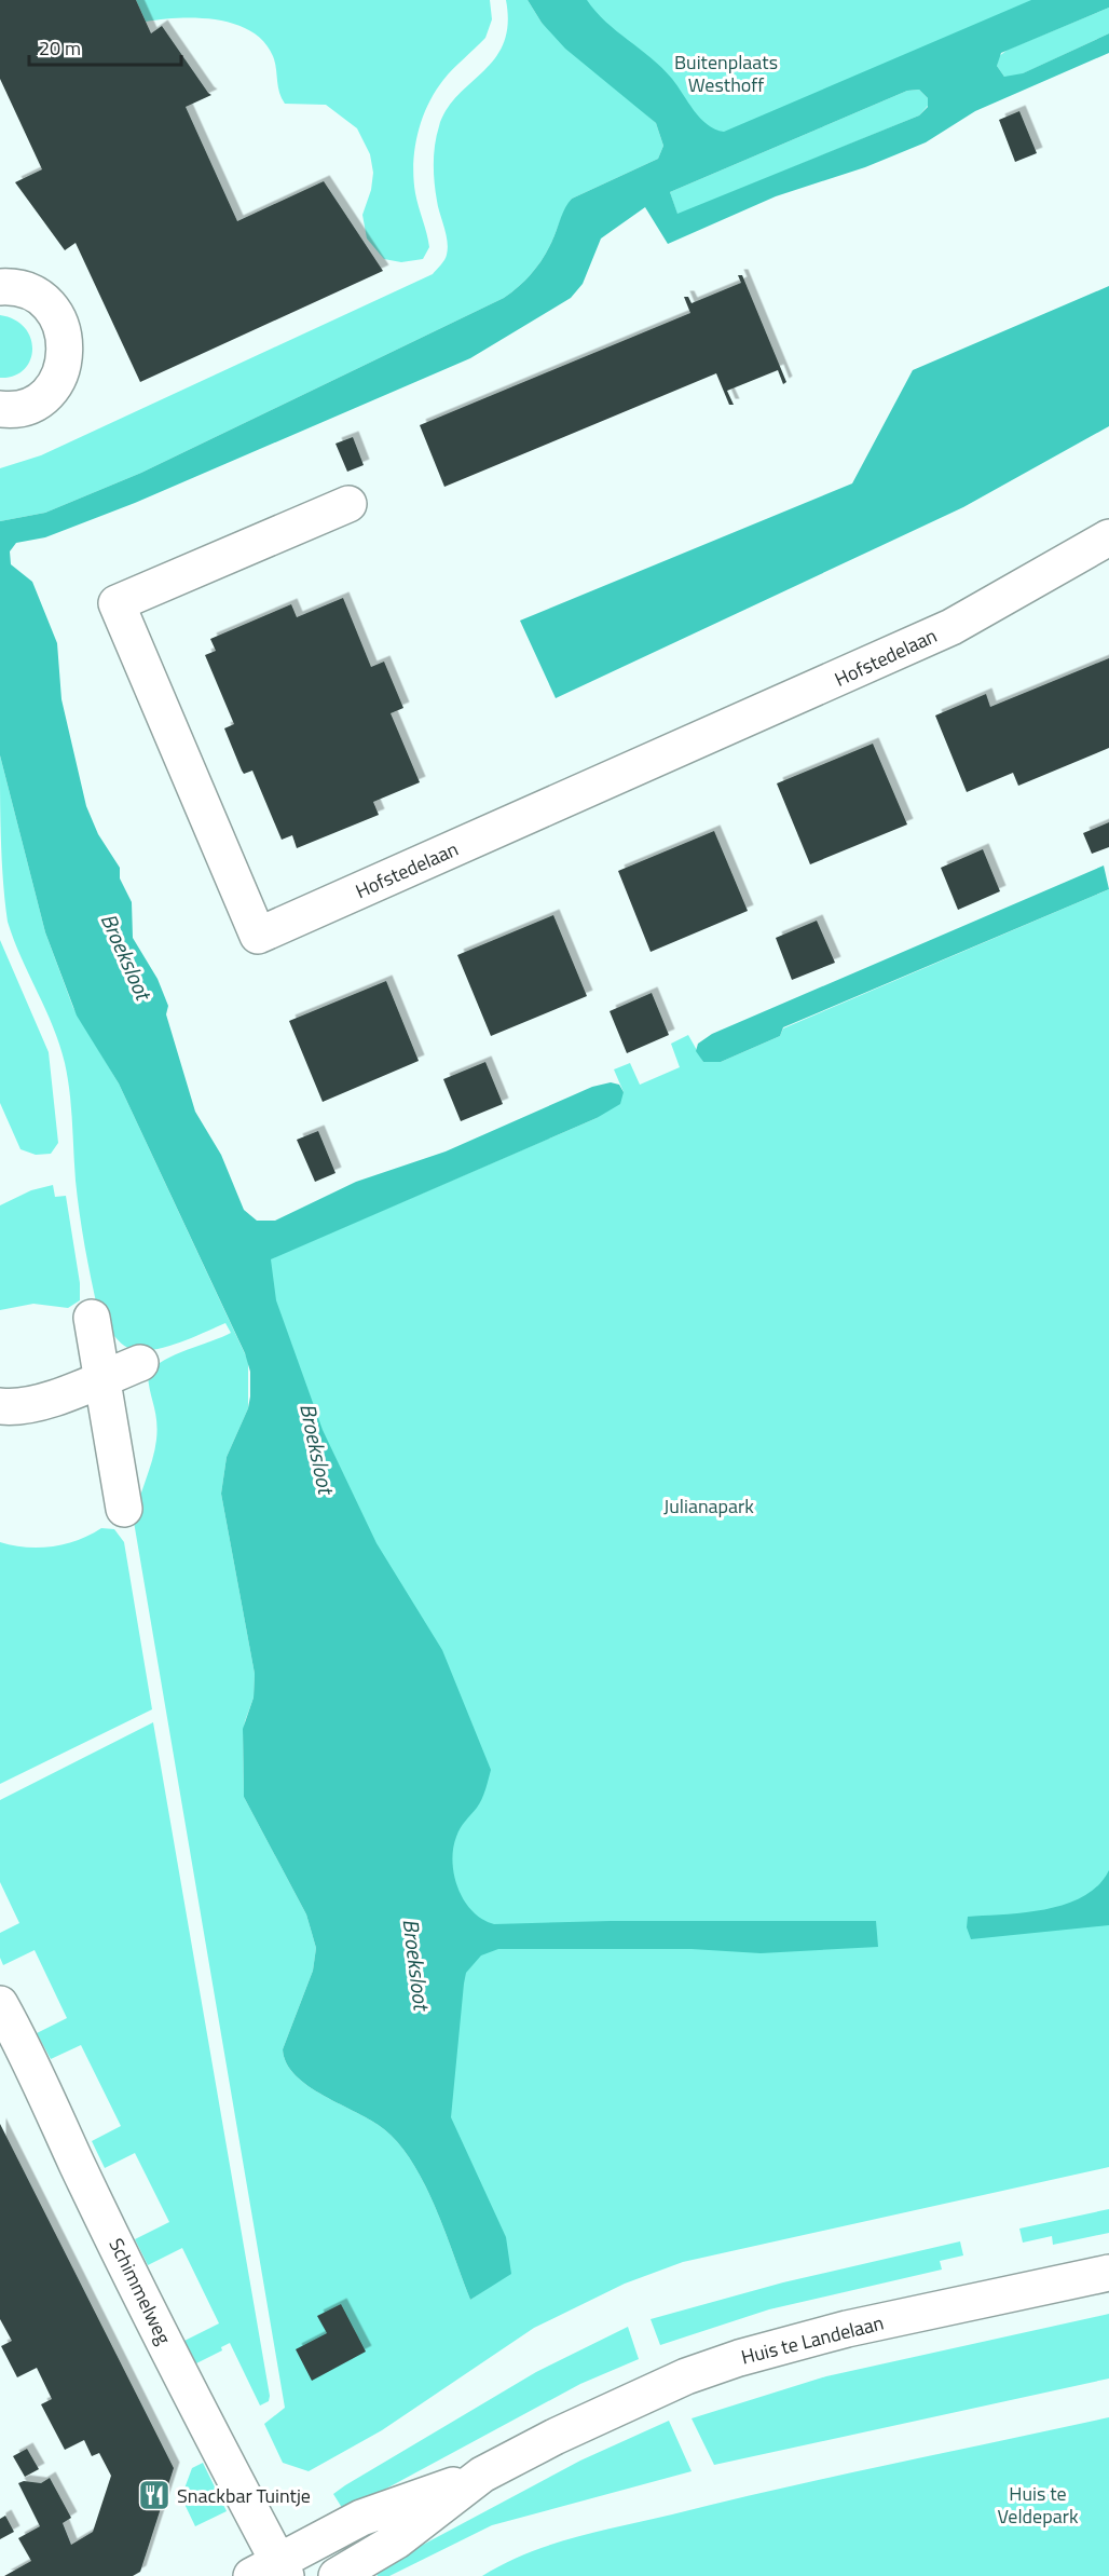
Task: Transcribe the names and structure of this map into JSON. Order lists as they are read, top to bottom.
{
  "streets": {
    "street": ["Hofstedelaan", "Schimmelweg", "Huis te Landelaan"]
  },
  "water": ["Broeksloot"],
  "parks": ["Buitenplaats Westhoff", "Julianapark", "Huis te Veldepark"],
  "places": {
    "restaurant": ["Snackbar Tuintje"]
  },
  "scale_bar": "20 m"
}
